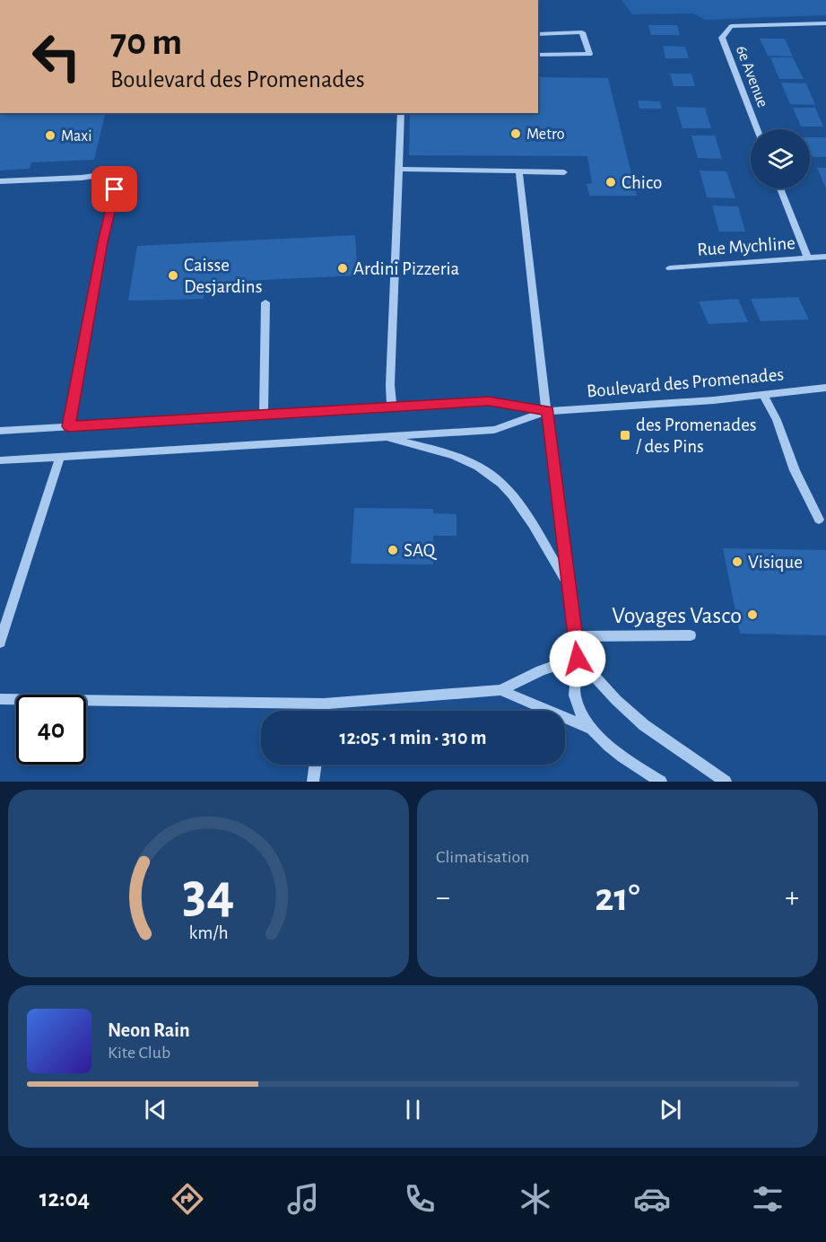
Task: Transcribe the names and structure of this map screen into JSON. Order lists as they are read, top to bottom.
{
  "streets": {
    "street": ["6e Avenue", "Rue Mychline", "Boulevard des Promenades"]
  },
  "places": {
    "other": [
      "Metro",
      "Maxi",
      "Chico",
      "Ardini Pizzeria",
      "Caisse Desjardins",
      "SAQ",
      "Visique",
      "Voyages Vasco"
    ],
    "transit": ["des Promenades / des Pins"]
  },
  "page": {
    "turn": ["70 m", "Boulevard des Promenades"],
    "limit": "40",
    "trip": "12:05 · 1 min · 310 m",
    "tile": "Climatisation",
    "heat": ["−", "21°", "+"],
    "song": ["Neon Rain", "Kite Club"],
    "tabs": "12:04",
    "gauge": ["34", "km/h"]
  }
}
